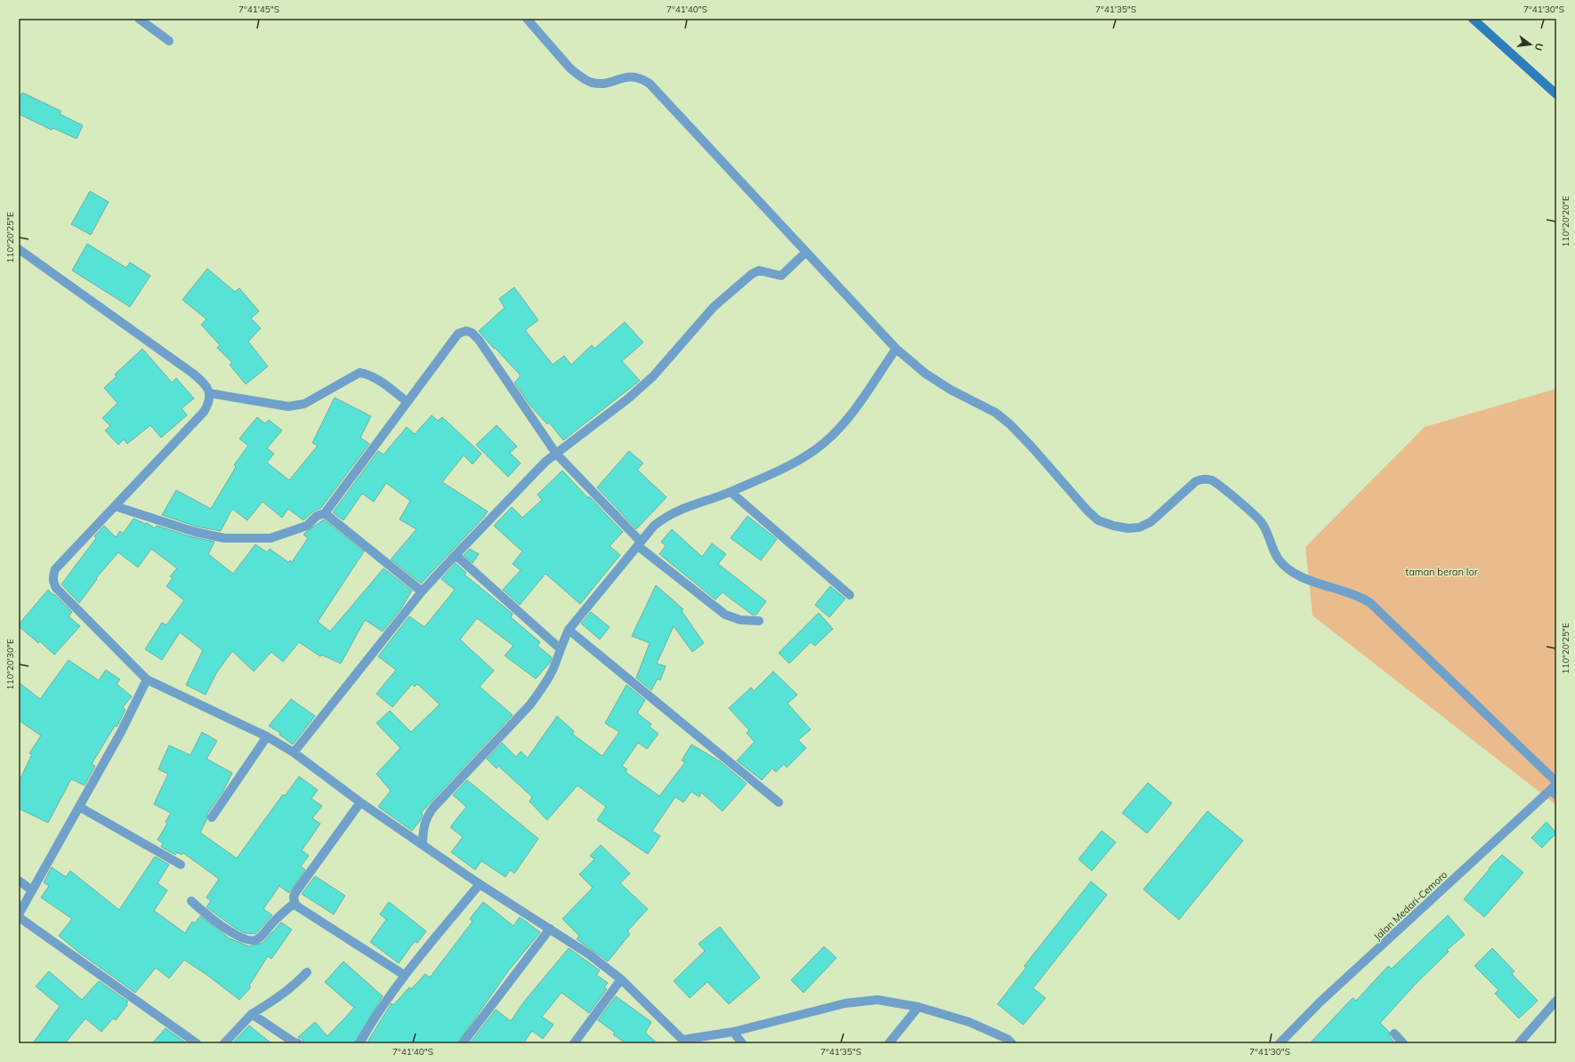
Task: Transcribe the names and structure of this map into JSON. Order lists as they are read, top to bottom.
{
  "streets": {
    "street": ["Jalan Medari-Cemoro"]
  },
  "parks": ["taman beran lor"],
  "north": "right",
  "coordinates": [
    "7°41'45\"S",
    "7°41'40\"S",
    "7°41'35\"S",
    "7°41'30\"S",
    "110°20'20\"E",
    "110°20'25\"E",
    "110°20'30\"E"
  ]
}
